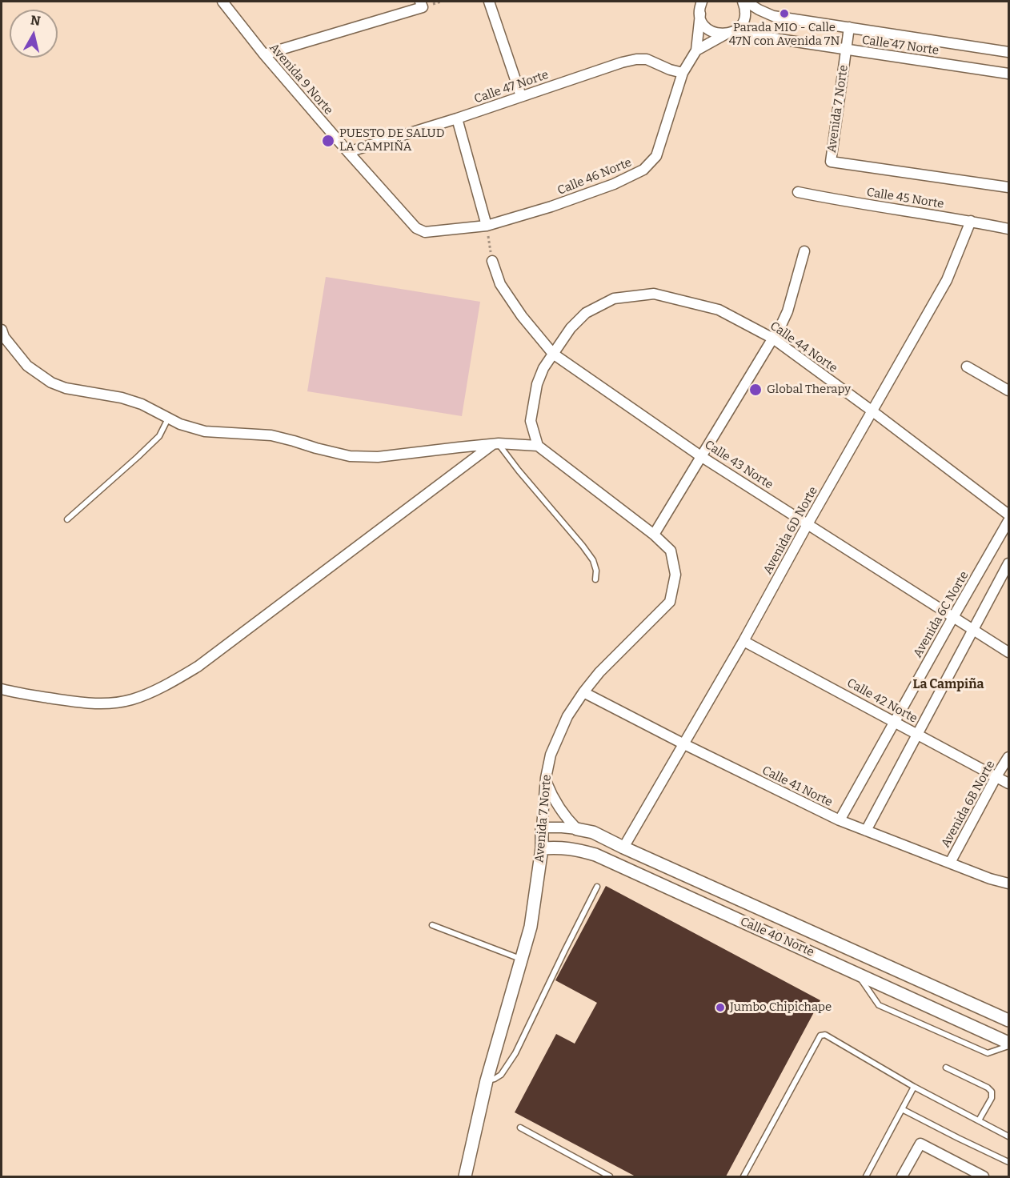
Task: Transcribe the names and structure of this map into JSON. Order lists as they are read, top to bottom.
{
  "streets": {
    "street": [
      "Calle 47 Norte",
      "Avenida 9 Norte",
      "Avenida 7 Norte",
      "Calle 46 Norte",
      "Calle 45 Norte",
      "Calle 44 Norte",
      "Calle 43 Norte",
      "Avenida 6D Norte",
      "Avenida 6C Norte",
      "Calle 42 Norte",
      "Calle 41 Norte",
      "Avenida 6B Norte",
      "Calle 40 Norte"
    ]
  },
  "crossings": [
    ["Calle 47 Norte", "Avenida 9 Norte"],
    ["Calle 47 Norte", "Avenida 7 Norte"],
    ["Calle 47 Norte", "Calle 46 Norte"],
    ["Avenida 9 Norte", "Calle 46 Norte"],
    ["Avenida 7 Norte", "Calle 44 Norte"],
    ["Avenida 7 Norte", "Calle 41 Norte"],
    ["Avenida 7 Norte", "Calle 40 Norte"],
    ["Calle 45 Norte", "Avenida 6D Norte"],
    ["Calle 44 Norte", "Calle 43 Norte"],
    ["Calle 44 Norte", "Avenida 6D Norte"],
    ["Calle 43 Norte", "Avenida 6D Norte"],
    ["Calle 43 Norte", "Avenida 6C Norte"],
    ["Avenida 6D Norte", "Calle 42 Norte"],
    ["Avenida 6D Norte", "Calle 41 Norte"],
    ["Avenida 6D Norte", "Calle 40 Norte"],
    ["Avenida 6C Norte", "Calle 42 Norte"],
    ["Avenida 6C Norte", "Calle 41 Norte"],
    ["Calle 42 Norte", "Avenida 6B Norte"],
    ["Calle 41 Norte", "Avenida 6B Norte"]
  ],
  "districts": ["La Campiña"],
  "places": [
    "Parada MIO - Calle 47N con Avenida 7N",
    "PUESTO DE SALUD LA CAMPIÑA",
    "Global Therapy",
    "Jumbo Chipichape"
  ],
  "north": "top"
}
